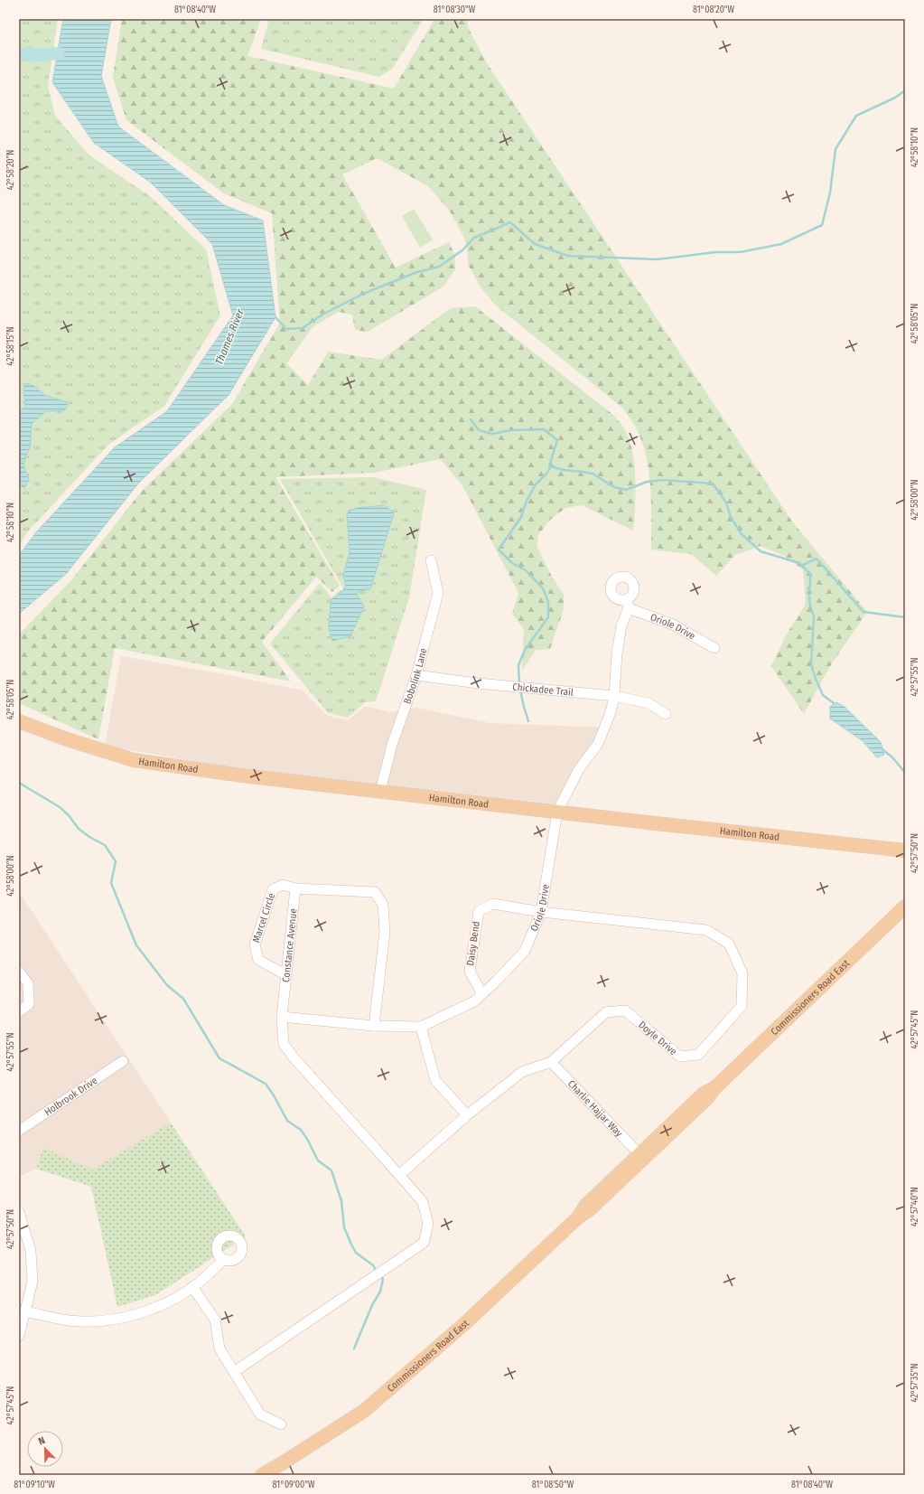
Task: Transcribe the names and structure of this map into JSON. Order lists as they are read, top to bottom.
{
  "streets": {
    "main road": ["Hamilton Road", "Commissioners Road East"],
    "street": [
      "Oriole Drive",
      "Bobolink Lane",
      "Chickadee Trail",
      "Marcel Circle",
      "Daisy Bend",
      "Constance Avenue",
      "Doyle Drive",
      "Holbrook Drive",
      "Charlie Hajjar Way"
    ]
  },
  "crossings": [
    ["Oriole Drive", "Chickadee Trail"],
    ["Oriole Drive", "Hamilton Road"],
    ["Oriole Drive", "Daisy Bend"],
    ["Oriole Drive", "Constance Avenue"],
    ["Oriole Drive", "Doyle Drive"],
    ["Bobolink Lane", "Chickadee Trail"],
    ["Bobolink Lane", "Hamilton Road"],
    ["Marcel Circle", "Constance Avenue"],
    ["Daisy Bend", "Doyle Drive"],
    ["Constance Avenue", "Doyle Drive"],
    ["Commissioners Road East", "Charlie Hajjar Way"],
    ["Doyle Drive", "Charlie Hajjar Way"]
  ],
  "water": ["Thames River"],
  "north": "top left",
  "coordinates": [
    "81°08'40\"W",
    "81°08'30\"W",
    "81°08'20\"W",
    "42°58'10\"N",
    "42°58'20\"N",
    "42°58'05\"N",
    "42°58'15\"N",
    "42°58'00\"N",
    "42°57'55\"N",
    "42°57'50\"N",
    "42°57'45\"N",
    "42°57'40\"N",
    "42°57'35\"N",
    "81°09'10\"W",
    "81°09'00\"W",
    "81°08'50\"W"
  ]
}
